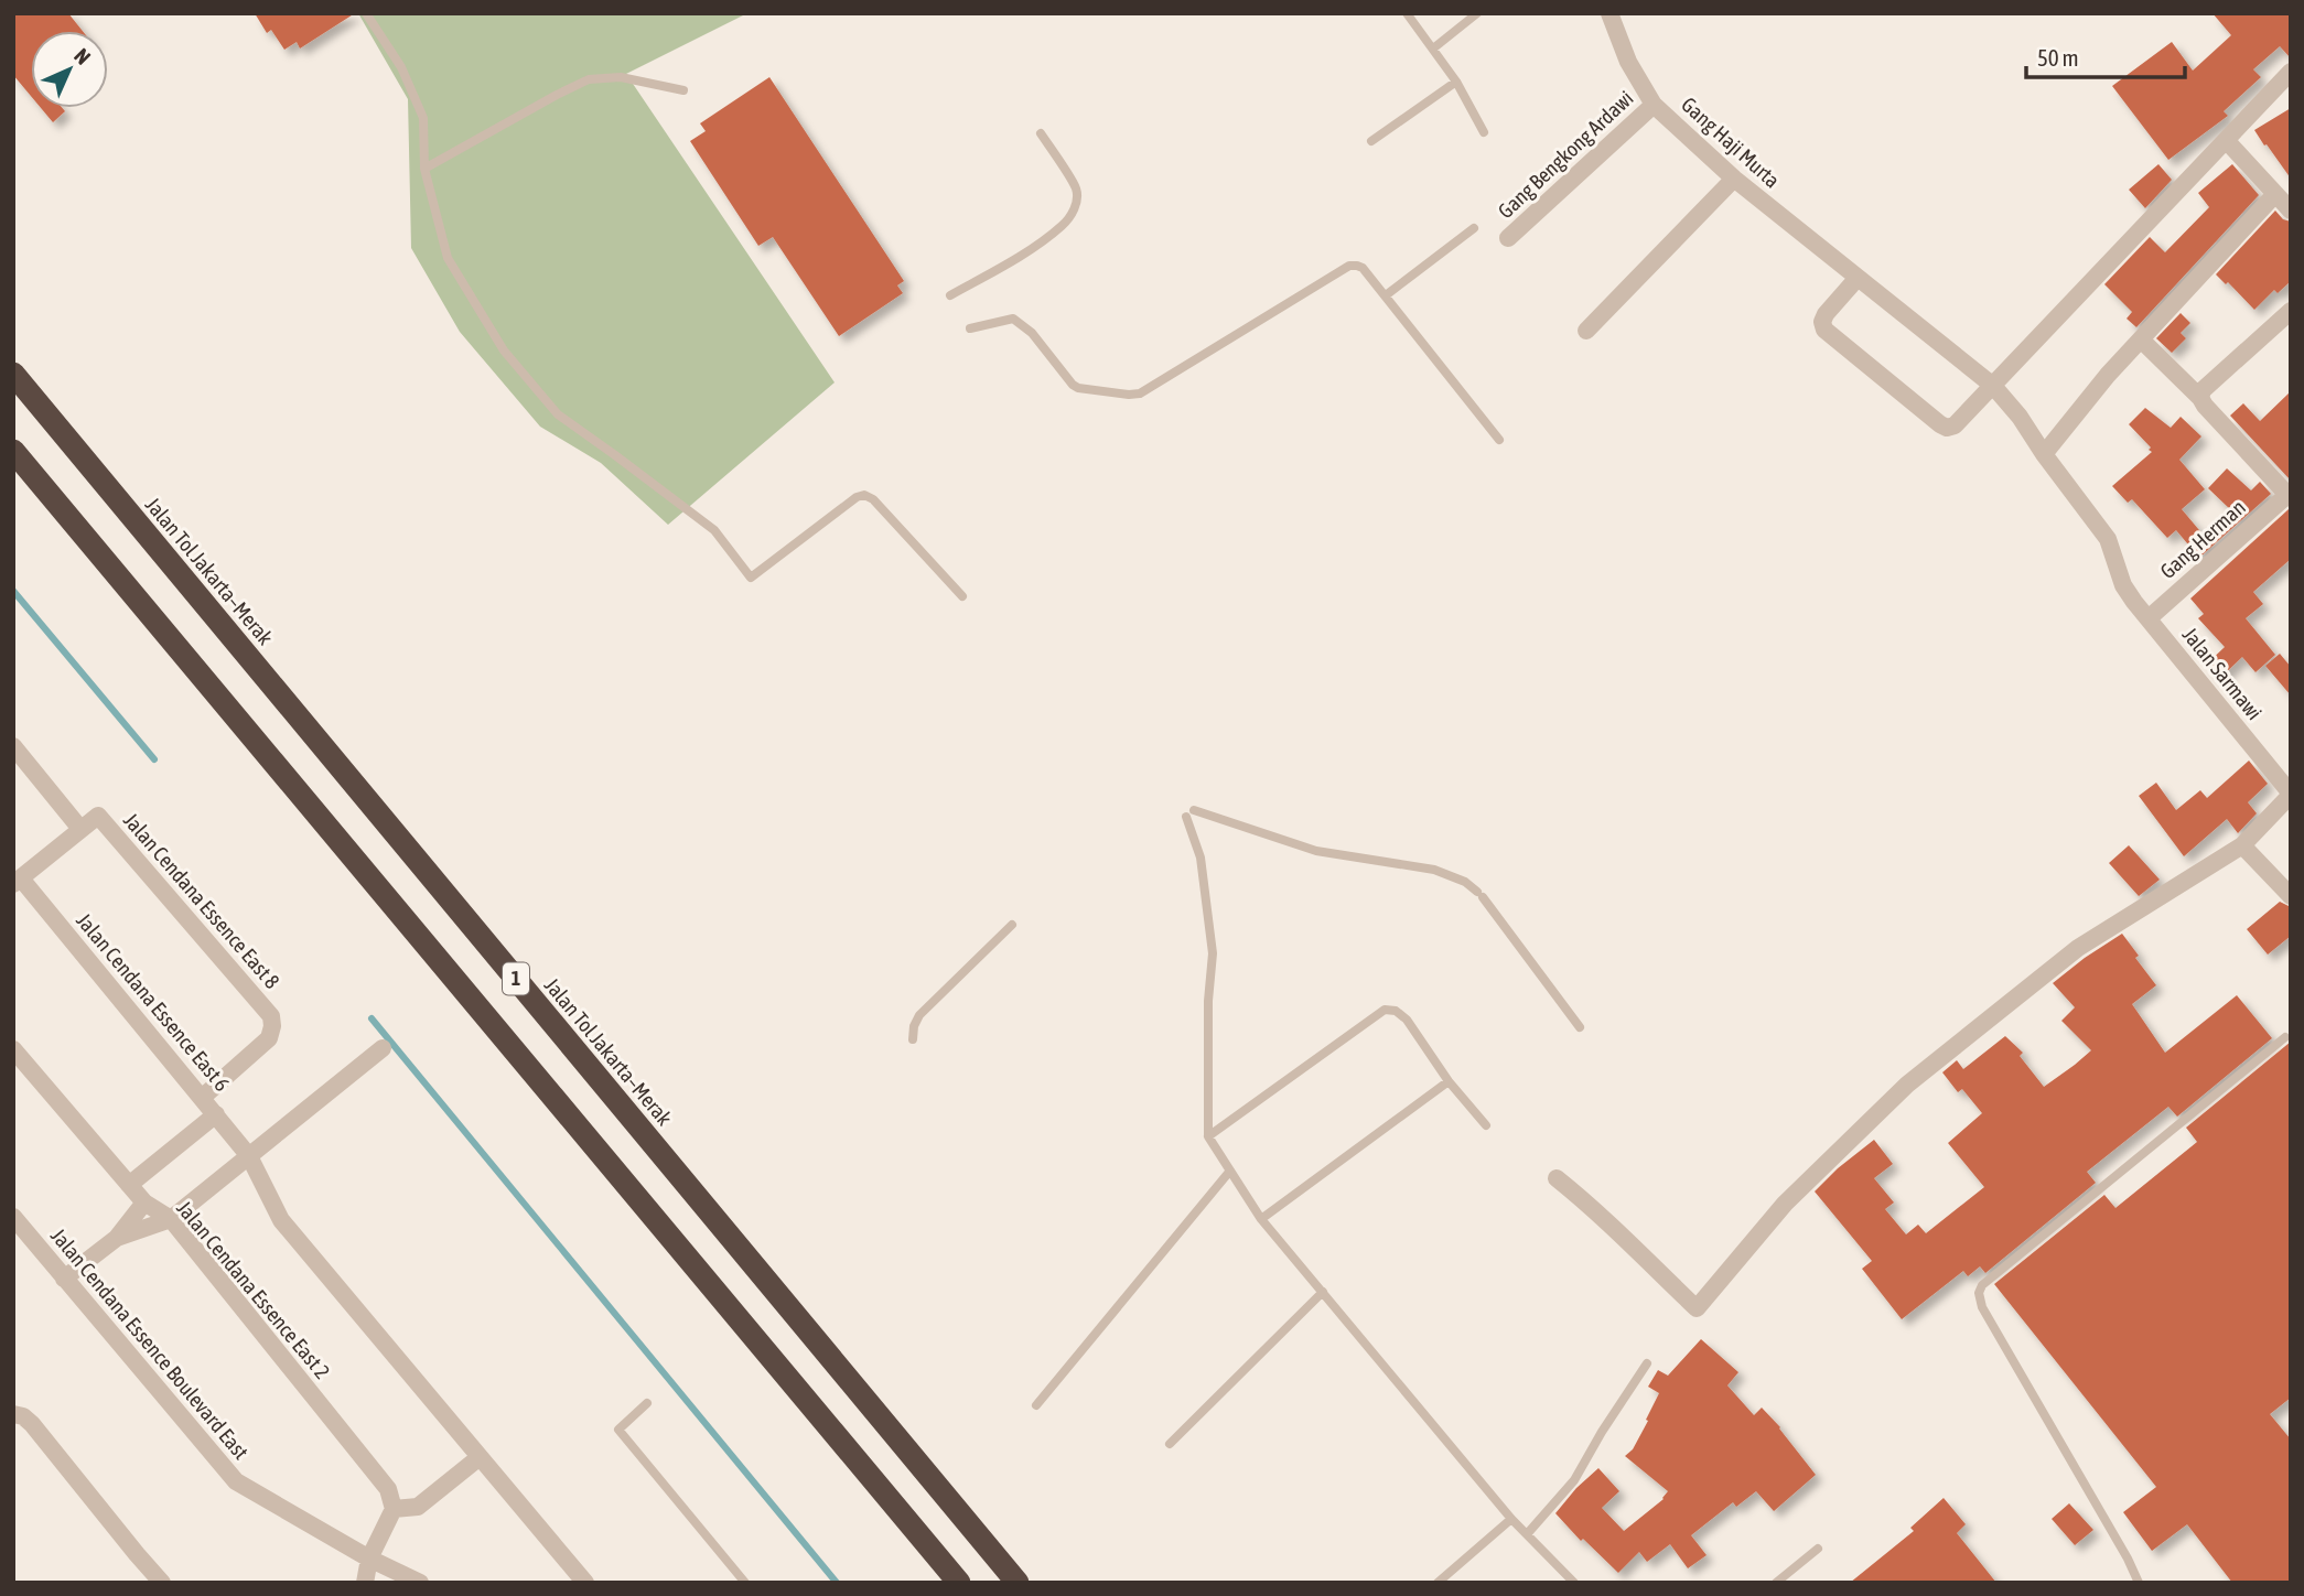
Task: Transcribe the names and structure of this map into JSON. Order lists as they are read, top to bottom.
{
  "streets": {
    "highway": ["Jalan Tol Jakarta–Merak", "1"],
    "street": [
      "Gang Haji Murta",
      "Gang Bengkong Ardawi",
      "Gang Herman",
      "Jalan Sarmawi",
      "Jalan Cendana Essence East 8",
      "Jalan Cendana Essence East 6",
      "Jalan Cendana Essence East 2",
      "Jalan Cendana Essence Boulevard East"
    ]
  },
  "crossings": [
    ["Gang Haji Murta", "Gang Bengkong Ardawi"],
    ["Gang Haji Murta", "Jalan Sarmawi"],
    ["Gang Herman", "Jalan Sarmawi"],
    ["Jalan Cendana Essence East 8", "Jalan Cendana Essence East 6"]
  ],
  "scale_bar": "50 m",
  "north": "top right"
}
